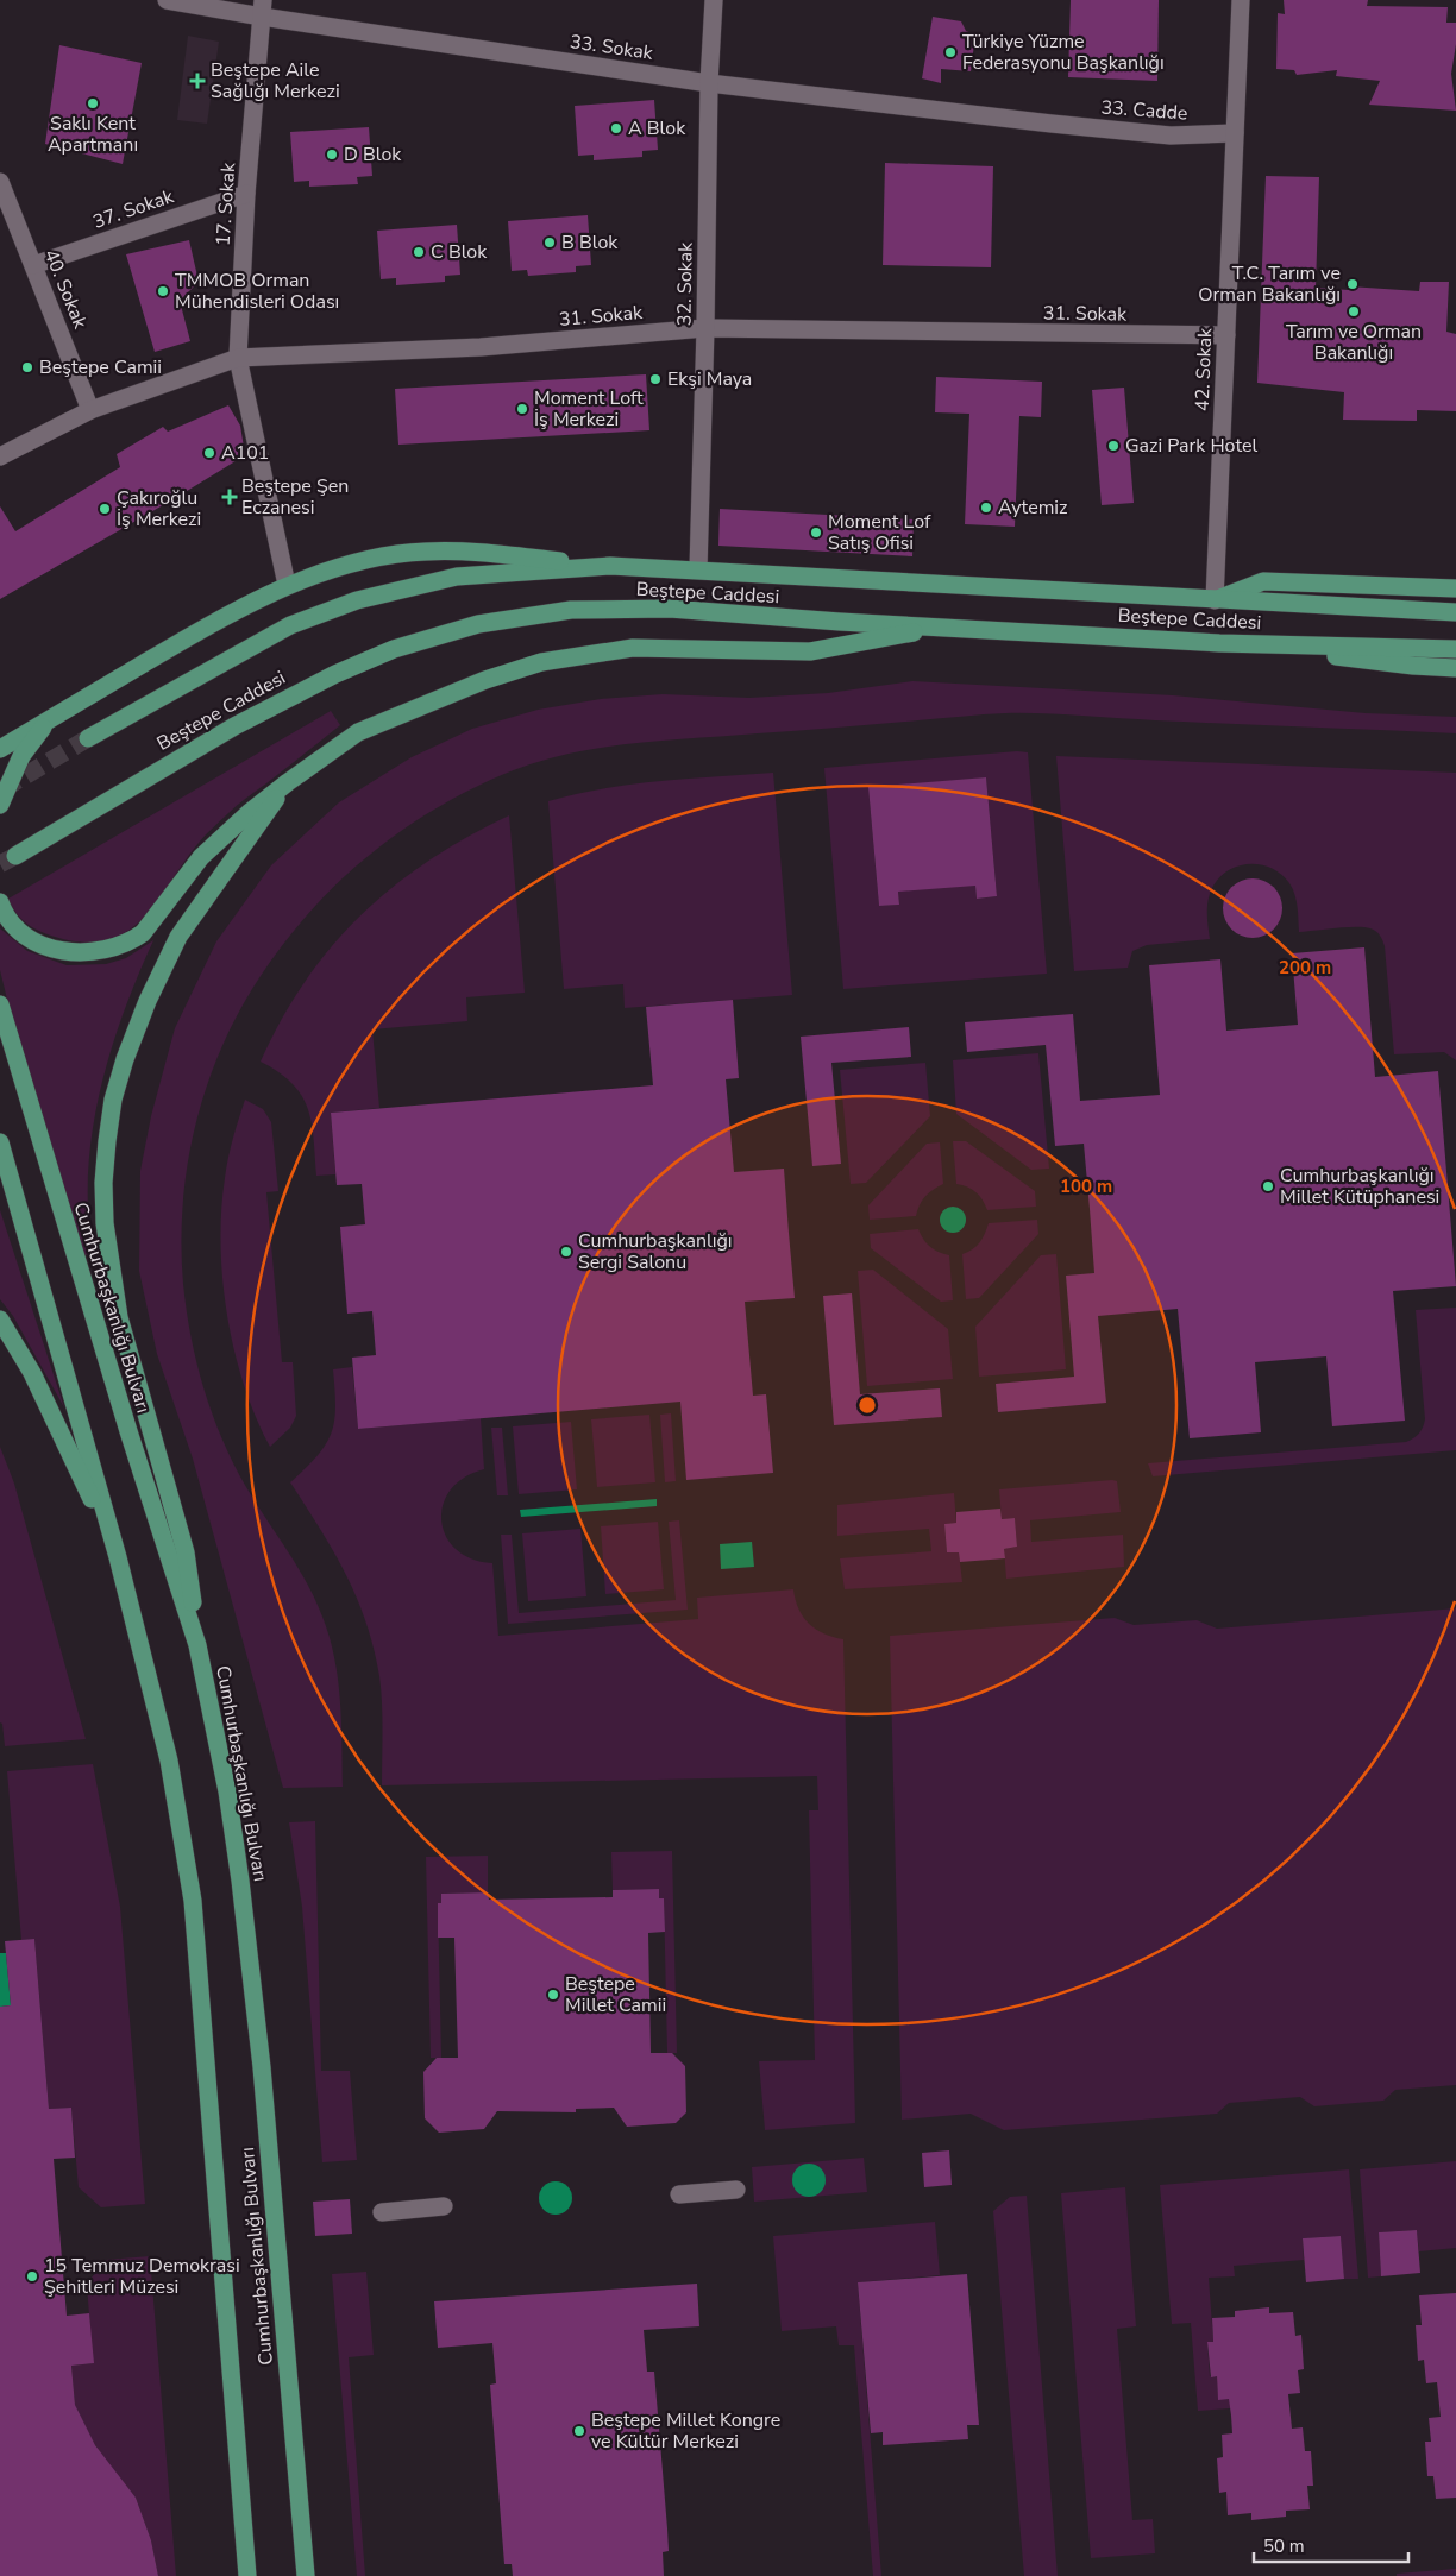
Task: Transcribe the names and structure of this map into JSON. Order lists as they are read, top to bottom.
{
  "streets": {
    "main road": ["Beştepe Caddesi", "Cumhurbaşkanlığı Bulvarı"],
    "street": [
      "33. Sokak",
      "33. Cadde",
      "17. Sokak",
      "37. Sokak",
      "32. Sokak",
      "40. Sokak",
      "31. Sokak",
      "42. Sokak"
    ]
  },
  "crossings": [
    ["33. Sokak", "33. Cadde"],
    ["33. Sokak", "17. Sokak"],
    ["33. Sokak", "32. Sokak"],
    ["33. Cadde", "42. Sokak"],
    ["17. Sokak", "37. Sokak"],
    ["17. Sokak", "31. Sokak"],
    ["17. Sokak", "Beştepe Caddesi"],
    ["37. Sokak", "40. Sokak"],
    ["32. Sokak", "31. Sokak"],
    ["32. Sokak", "Beştepe Caddesi"],
    ["40. Sokak", "31. Sokak"],
    ["31. Sokak", "42. Sokak"],
    ["42. Sokak", "Beştepe Caddesi"]
  ],
  "places": {
    "other": [
      "Türkiye Yüzme Federasyonu Başkanlığı",
      "Saklı Kent Apartmanı",
      "A Blok",
      "D Blok",
      "B Blok",
      "C Blok",
      "T.C. Tarım ve Orman Bakanlığı",
      "TMMOB Orman Mühendisleri Odası",
      "Tarım ve Orman Bakanlığı",
      "Beştepe Camii",
      "Ekşi Maya",
      "Moment Loft İş Merkezi",
      "Gazi Park Hotel",
      "A101",
      "Aytemiz",
      "Çakıroğlu İş Merkezi",
      "Moment Lof Satış Ofisi",
      "Cumhurbaşkanlığı Millet Kütüphanesi",
      "Cumhurbaşkanlığı Sergi Salonu",
      "Beştepe Millet Camii",
      "15 Temmuz Demokrasi Şehitleri Müzesi",
      "Beştepe Millet Kongre ve Kültür Merkezi"
    ],
    "health": ["Beştepe Aile Sağlığı Merkezi", "Beştepe Şen Eczanesi"]
  },
  "scale_bar": "50 m",
  "rings": ["200 m", "100 m"]
}
